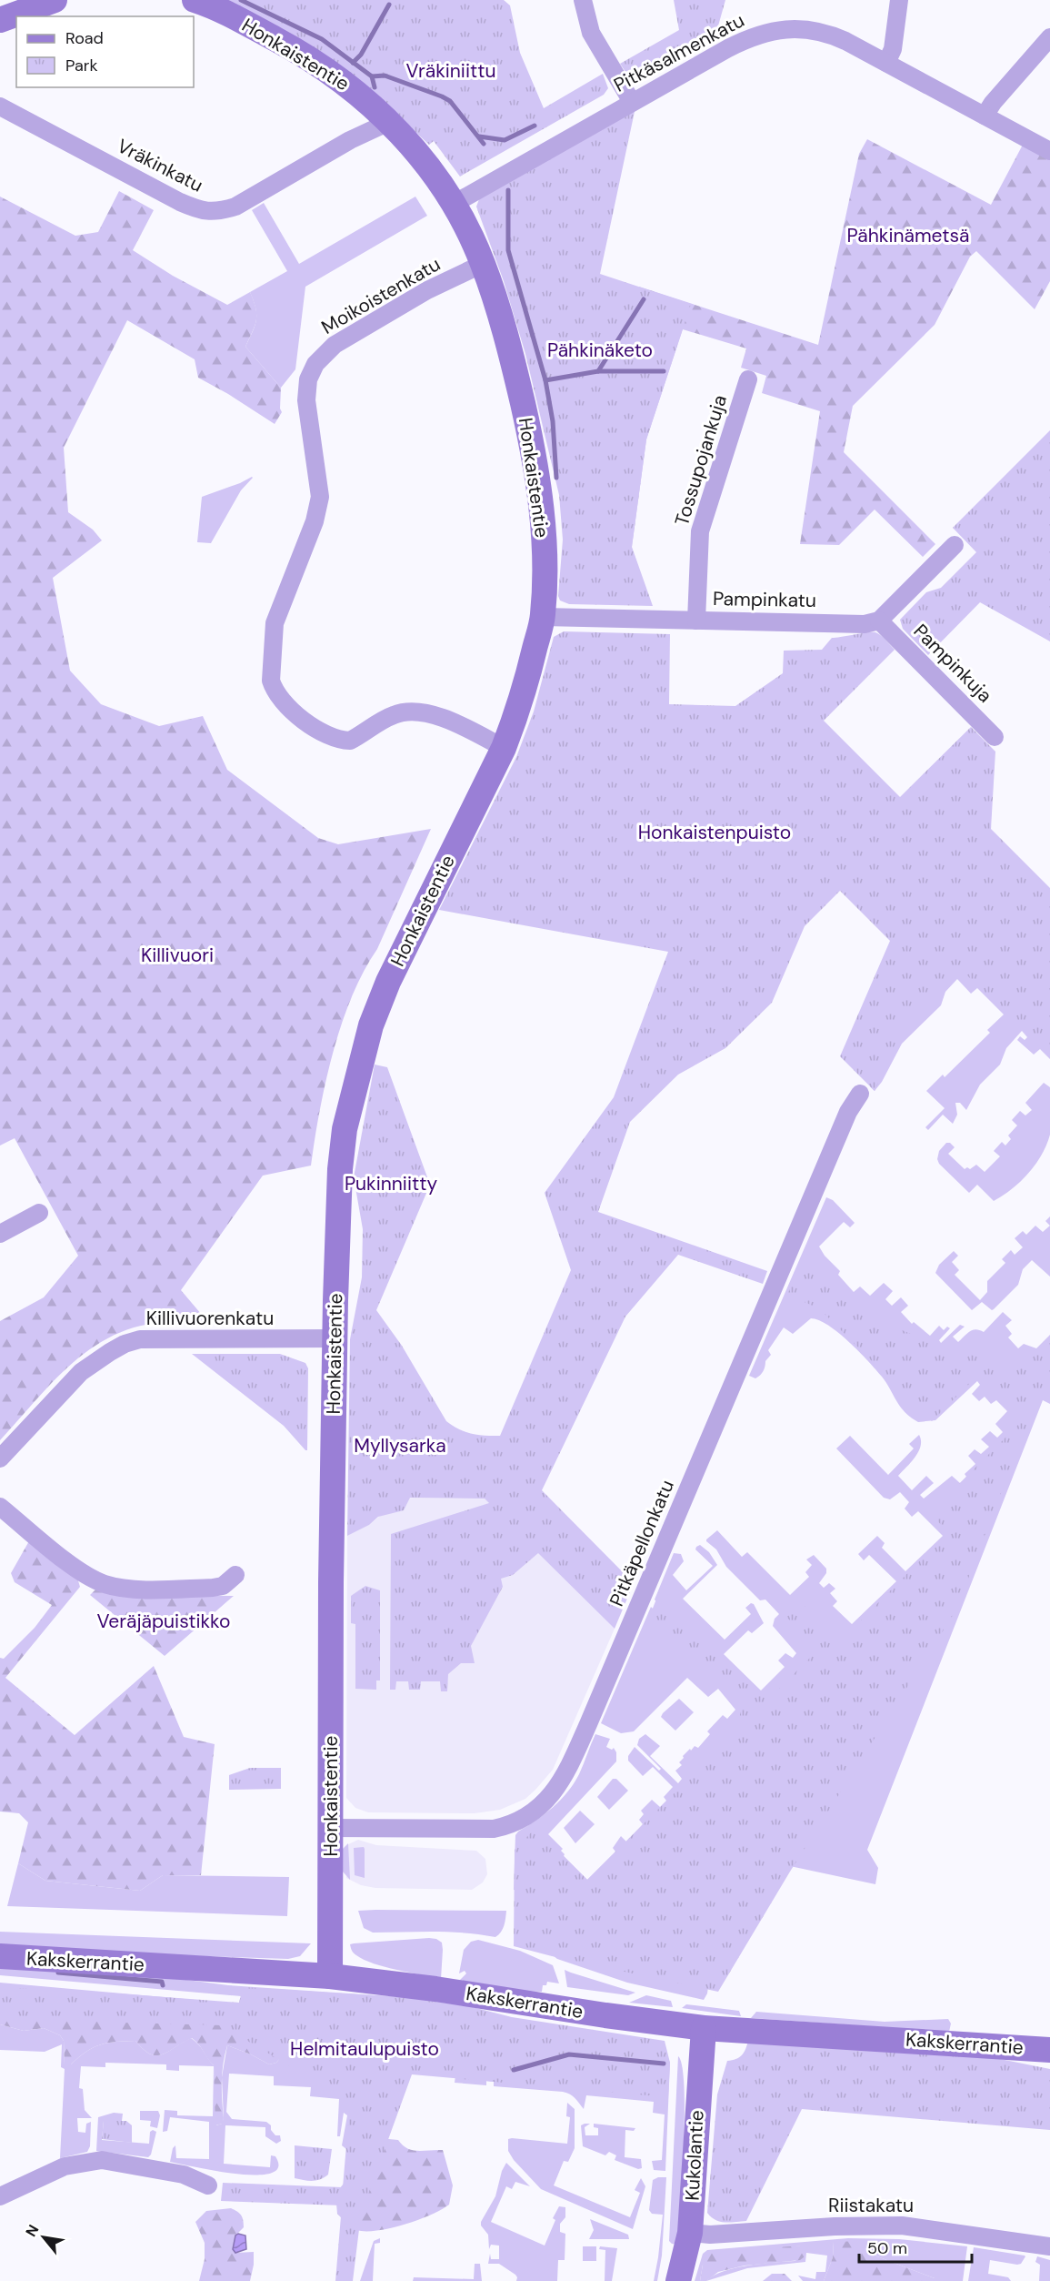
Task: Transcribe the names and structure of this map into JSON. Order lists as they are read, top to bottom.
{
  "streets": {
    "street": [
      "Pitkäsalmenkatu",
      "Honkaistentie",
      "Vräkinkatu",
      "Moikoistenkatu",
      "Tossupojankuja",
      "Pampinkatu",
      "Pampinkuja",
      "Killivuorenkatu",
      "Pitkäpellonkatu",
      "Kakskerrantie",
      "Kukolantie",
      "Riistakatu"
    ]
  },
  "crossings": [
    ["Pitkäsalmenkatu", "Honkaistentie"],
    ["Honkaistentie", "Vräkinkatu"],
    ["Honkaistentie", "Moikoistenkatu"],
    ["Honkaistentie", "Pampinkatu"],
    ["Honkaistentie", "Killivuorenkatu"],
    ["Honkaistentie", "Pitkäpellonkatu"],
    ["Honkaistentie", "Kakskerrantie"],
    ["Tossupojankuja", "Pampinkatu"],
    ["Pampinkatu", "Pampinkuja"],
    ["Kakskerrantie", "Kukolantie"],
    ["Kukolantie", "Riistakatu"]
  ],
  "parks": [
    "Vräkiniittu",
    "Pähkinämetsä",
    "Pähkinäketo",
    "Honkaistenpuisto",
    "Killivuori",
    "Pukinniitty",
    "Myllysarka",
    "Veräjäpuistikko",
    "Helmitaulupuisto"
  ],
  "legend": ["Road", "Park"],
  "scale_bar": "50 m",
  "north": "top left"
}
